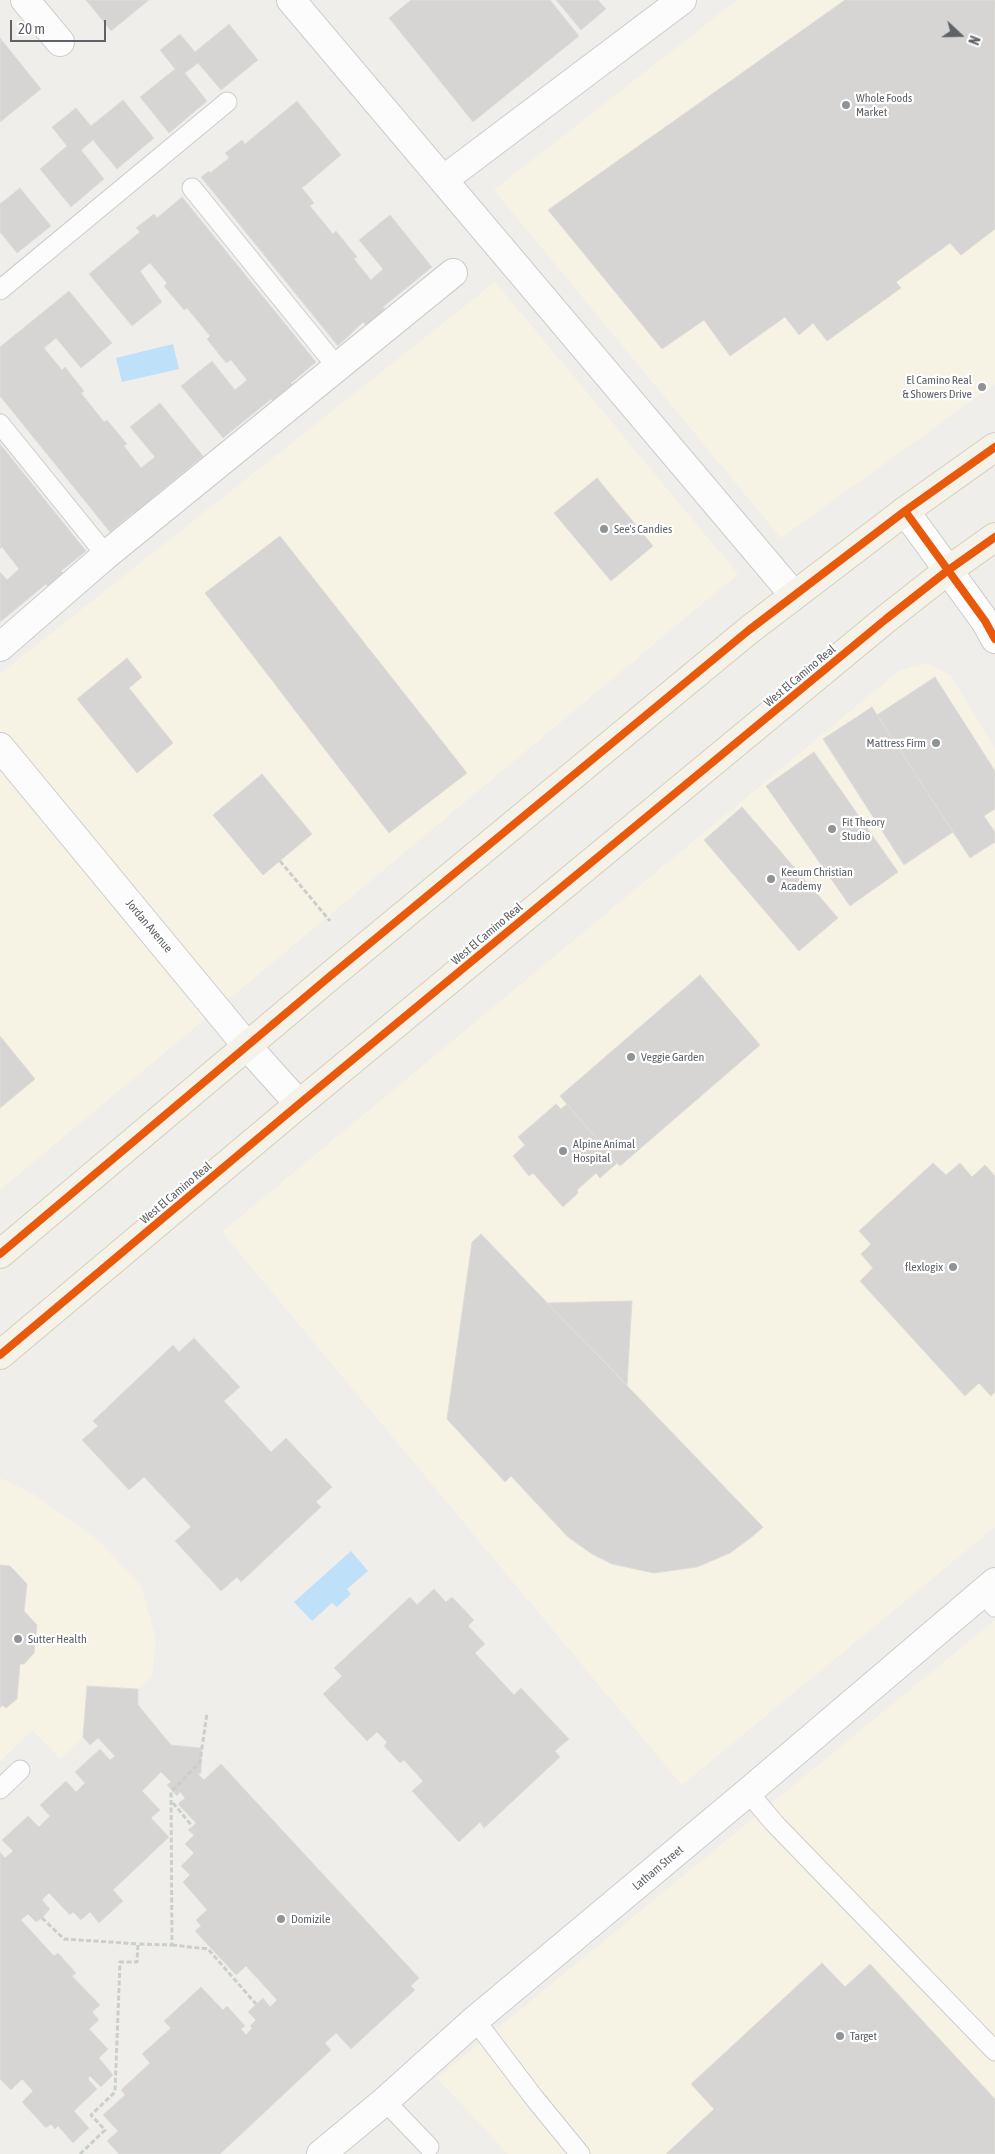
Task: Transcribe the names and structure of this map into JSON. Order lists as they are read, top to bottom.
{
  "streets": {
    "main road": ["West El Camino Real"],
    "street": ["Jordan Avenue", "Latham Street"]
  },
  "crossings": [
    ["West El Camino Real", "Jordan Avenue"]
  ],
  "places": [
    "Whole Foods Market",
    "El Camino Real & Showers Drive",
    "See's Candies",
    "Mattress Firm",
    "Fit Theory Studio",
    "Keeum Christian Academy",
    "Veggie Garden",
    "Alpine Animal Hospital",
    "flexlogix",
    "Sutter Health",
    "Domizile",
    "Target"
  ],
  "scale_bar": "20 m",
  "north": "right"
}
